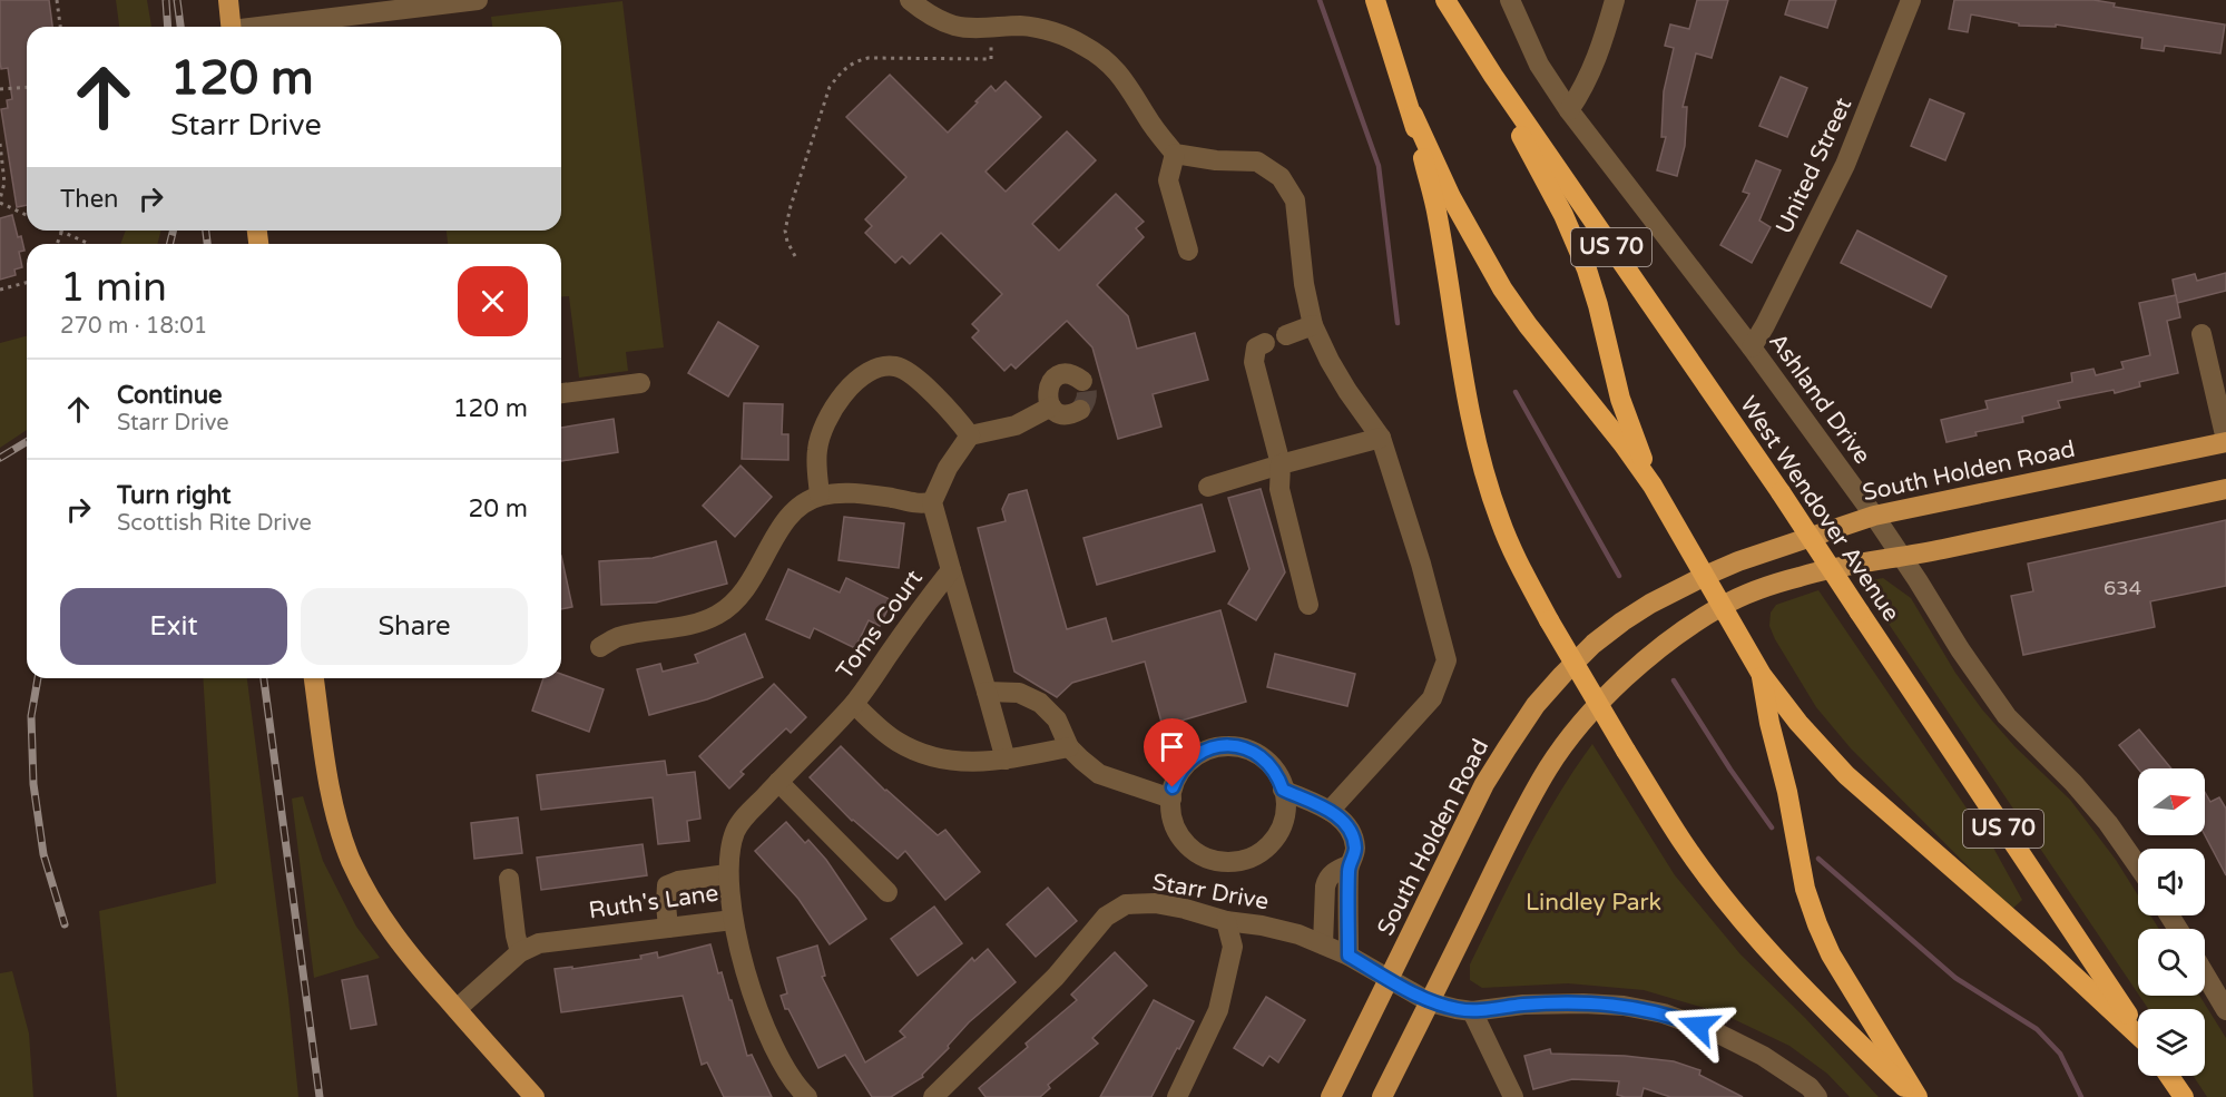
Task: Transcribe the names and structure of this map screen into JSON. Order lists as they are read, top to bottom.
{
  "streets": {
    "highway": ["US 70", "West Wendover Avenue"],
    "main road": ["South Holden Road"],
    "street": [
      "United Street",
      "Ashland Drive",
      "Toms Court",
      "Starr Drive",
      "Ruth's Lane"
    ]
  },
  "crossings": [
    ["United Street", "Ashland Drive"],
    ["Ashland Drive", "South Holden Road"],
    ["South Holden Road", "Starr Drive"],
    ["Toms Court", "Ruth's Lane"]
  ],
  "parks": ["Lindley Park"],
  "house_numbers": ["634"],
  "north": "right",
  "page": {
    "turn": ["120 m", "Starr Drive"],
    "then": "Then",
    "heading": ["1 min", "270 m · 18:01"],
    "list": [
      {
        "name": "Continue",
        "note": "Starr Drive",
        "value": "120 m"
      },
      {
        "name": "Turn right",
        "note": "Scottish Rite Drive",
        "value": "20 m"
      }
    ],
    "buttons": ["Exit", "Share"]
  }
}
